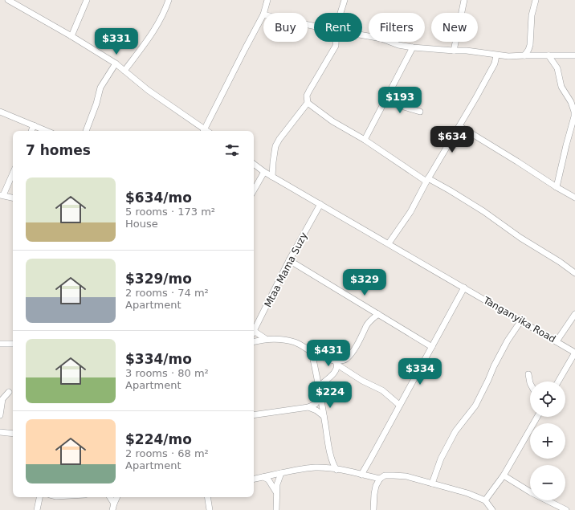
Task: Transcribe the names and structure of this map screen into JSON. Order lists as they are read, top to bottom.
{
  "streets": {
    "street": ["Mtaa Mama Suzy", "Tanganyika Road"]
  },
  "crossings": [
    ["Mtaa Mama Suzy", "Tanganyika Road"]
  ],
  "page": {
    "chip": [
      "Buy",
      "Rent",
      "Filters",
      "New"
    ],
    "price": [
      "$331",
      "$193",
      "$634",
      "$329",
      "$431",
      "$334",
      "$224"
    ],
    "heading": "7 homes",
    "list": [
      {
        "name": "$634/mo",
        "note": "5 rooms · 173 m² · House"
      },
      {
        "name": "$329/mo",
        "note": "2 rooms · 74 m² · Apartment"
      },
      {
        "name": "$334/mo",
        "note": "3 rooms · 80 m² · Apartment"
      },
      {
        "name": "$224/mo",
        "note": "2 rooms · 68 m² · Apartment"
      }
    ],
    "map_buttons": ["+", "−"]
  }
}
